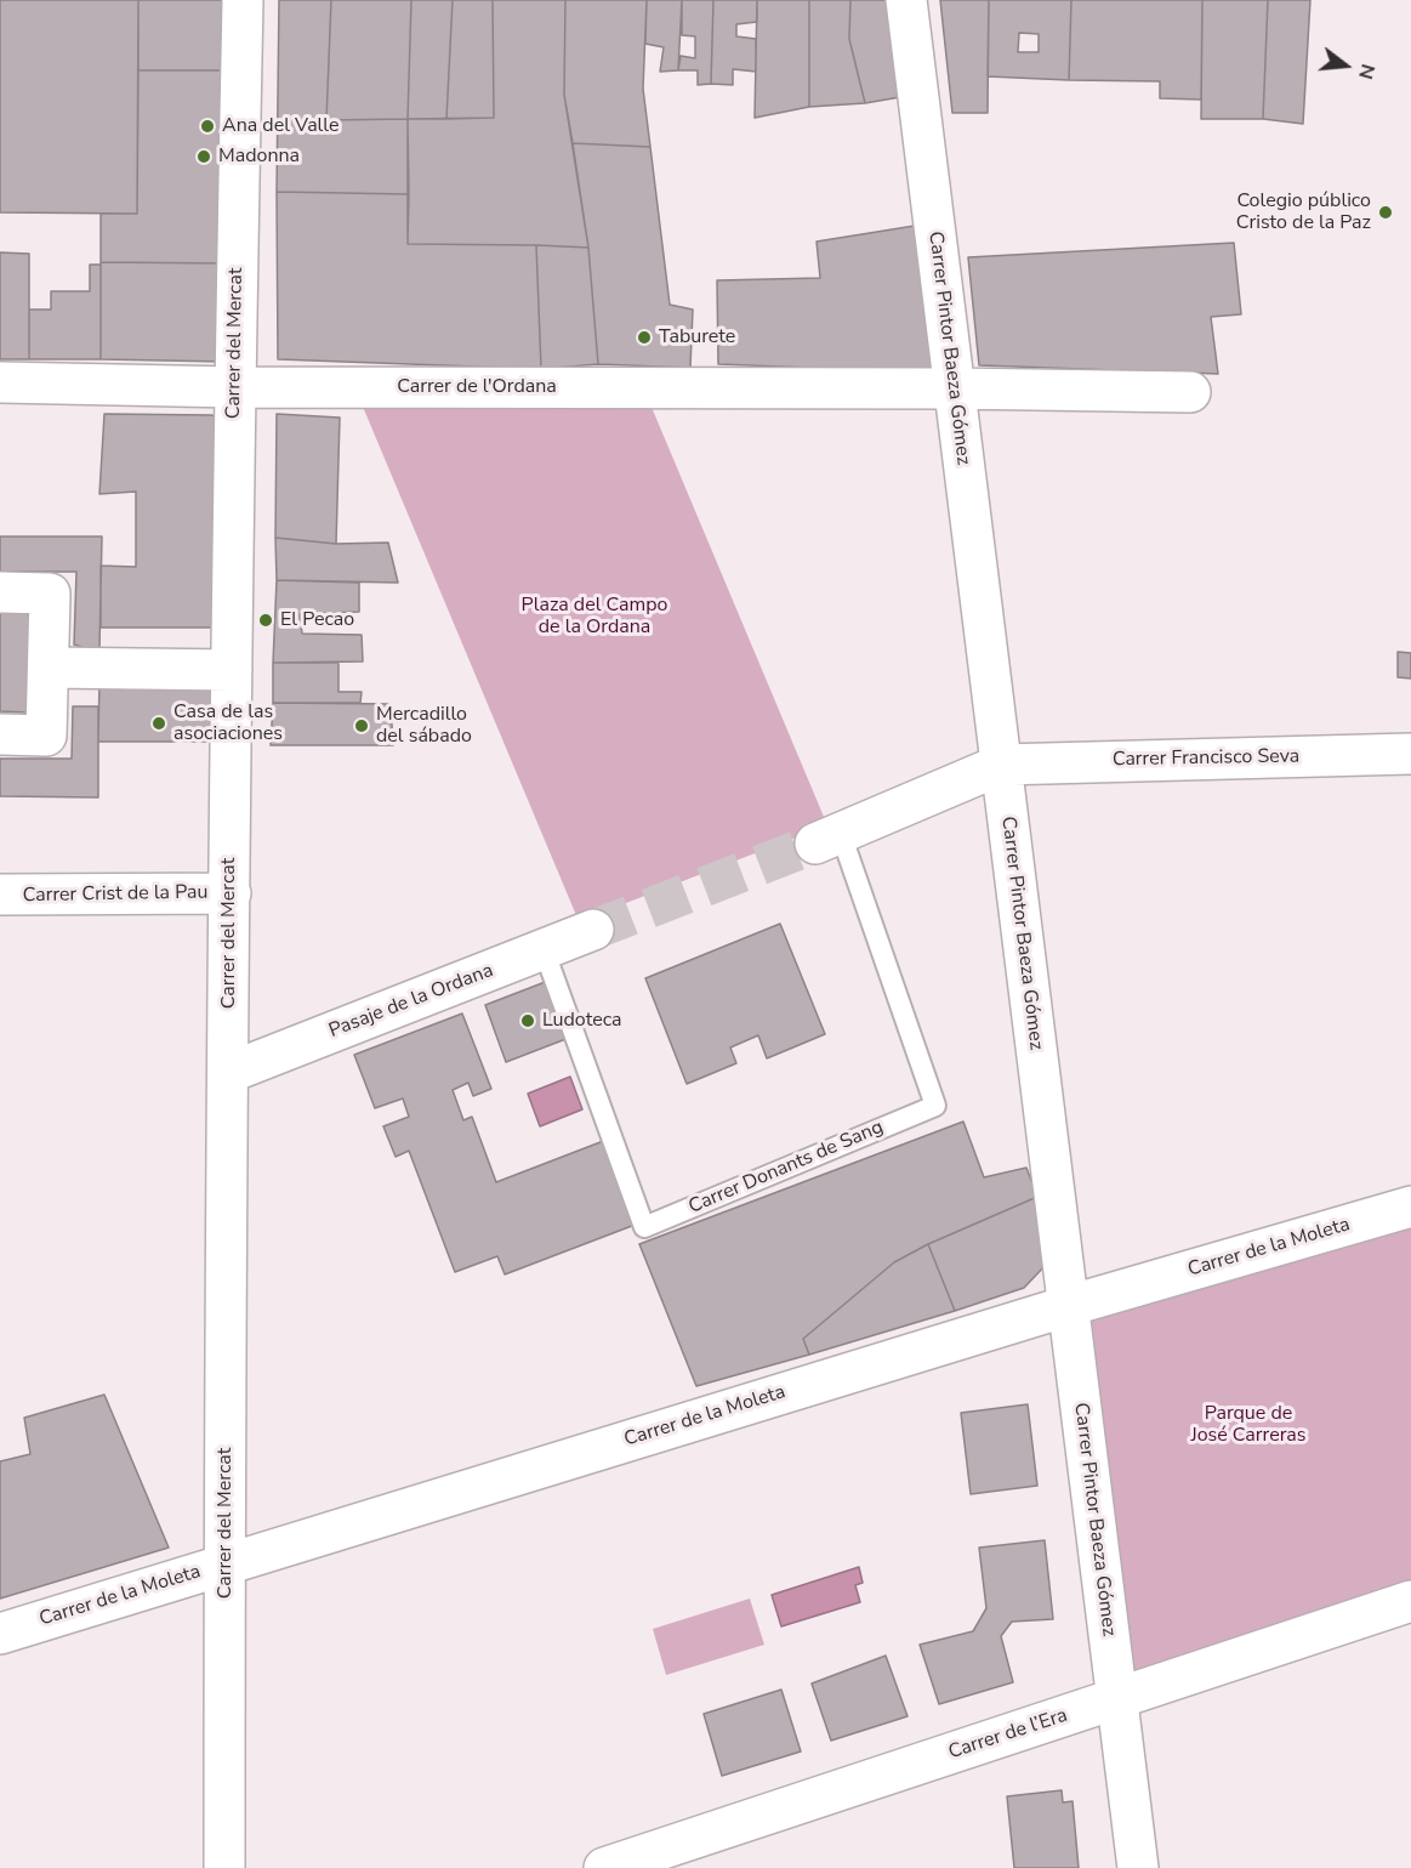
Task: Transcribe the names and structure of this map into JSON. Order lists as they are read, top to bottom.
{
  "streets": {
    "street": [
      "Carrer del Mercat",
      "Carrer Pintor Baeza Gómez",
      "Carrer de l'Ordana",
      "Carrer Francisco Seva",
      "Carrer Crist de la Pau",
      "Pasaje de la Ordana",
      "Carrer de la Moleta",
      "Carrer de l’Era"
    ],
    "lane": ["Carrer Donants de Sang"]
  },
  "crossings": [
    ["Carrer del Mercat", "Carrer de l'Ordana"],
    ["Carrer del Mercat", "Carrer Crist de la Pau"],
    ["Carrer del Mercat", "Pasaje de la Ordana"],
    ["Carrer del Mercat", "Carrer de la Moleta"],
    ["Carrer Pintor Baeza Gómez", "Carrer de l'Ordana"],
    ["Carrer Pintor Baeza Gómez", "Carrer Francisco Seva"],
    ["Carrer Pintor Baeza Gómez", "Carrer de la Moleta"],
    ["Carrer Pintor Baeza Gómez", "Carrer de l’Era"],
    ["Pasaje de la Ordana", "Carrer Donants de Sang"]
  ],
  "parks": ["Plaza del Campo de la Ordana", "Parque de José Carreras"],
  "places": [
    "Ana del Valle",
    "Madonna",
    "Colegio público Cristo de la Paz",
    "Taburete",
    "El Pecao",
    "Casa de las asociaciones",
    "Mercadillo del sábado",
    "Ludoteca"
  ],
  "north": "right"
}
